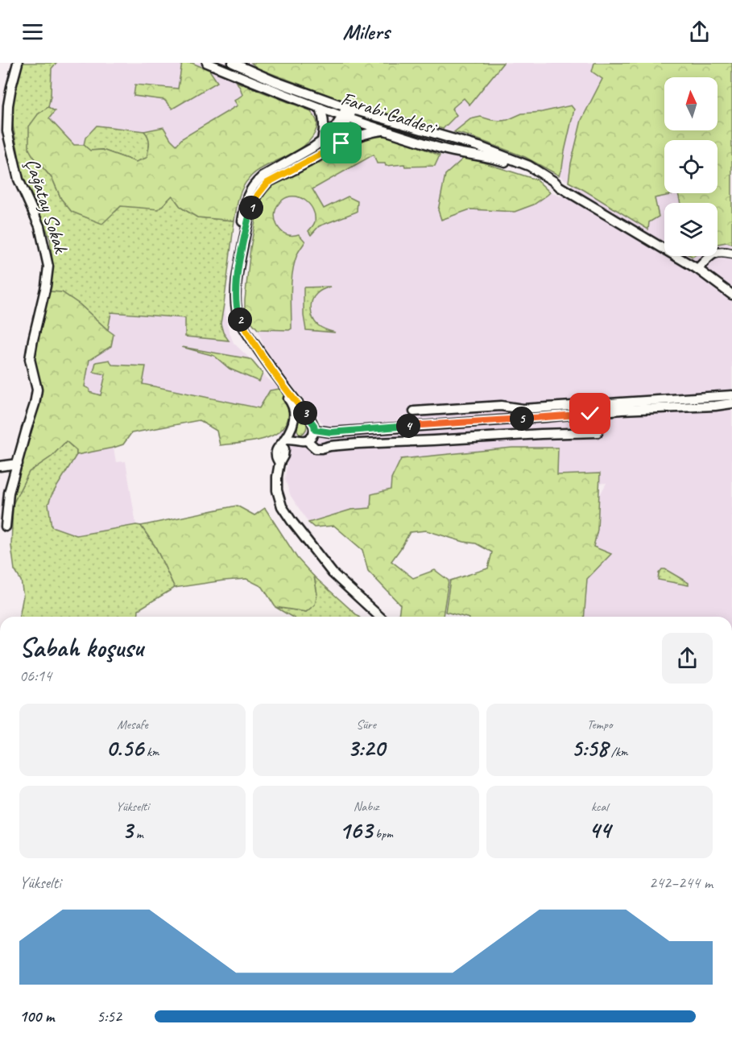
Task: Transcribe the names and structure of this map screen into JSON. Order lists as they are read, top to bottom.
{
  "streets": {
    "street": ["Farabi Caddesi", "Çağatay Sokak"]
  },
  "north": "top",
  "page": {
    "header": "Milers",
    "pins": [
      "1",
      "2",
      "3",
      "5",
      "4"
    ],
    "heading": ["Sabah koşusu", "06:14"],
    "stats": [
      ["Mesafe", "0.56 km"],
      ["Süre", "3:20"],
      ["Tempo", "5:58 /km"],
      ["Yükselti", "3 m"],
      ["Nabız", "163 bpm"],
      ["kcal", "44"]
    ],
    "chart": ["Yükselti", "242–244 m"],
    "list": [
      {
        "name": "100 m",
        "note": "5:52"
      }
    ]
  }
}
